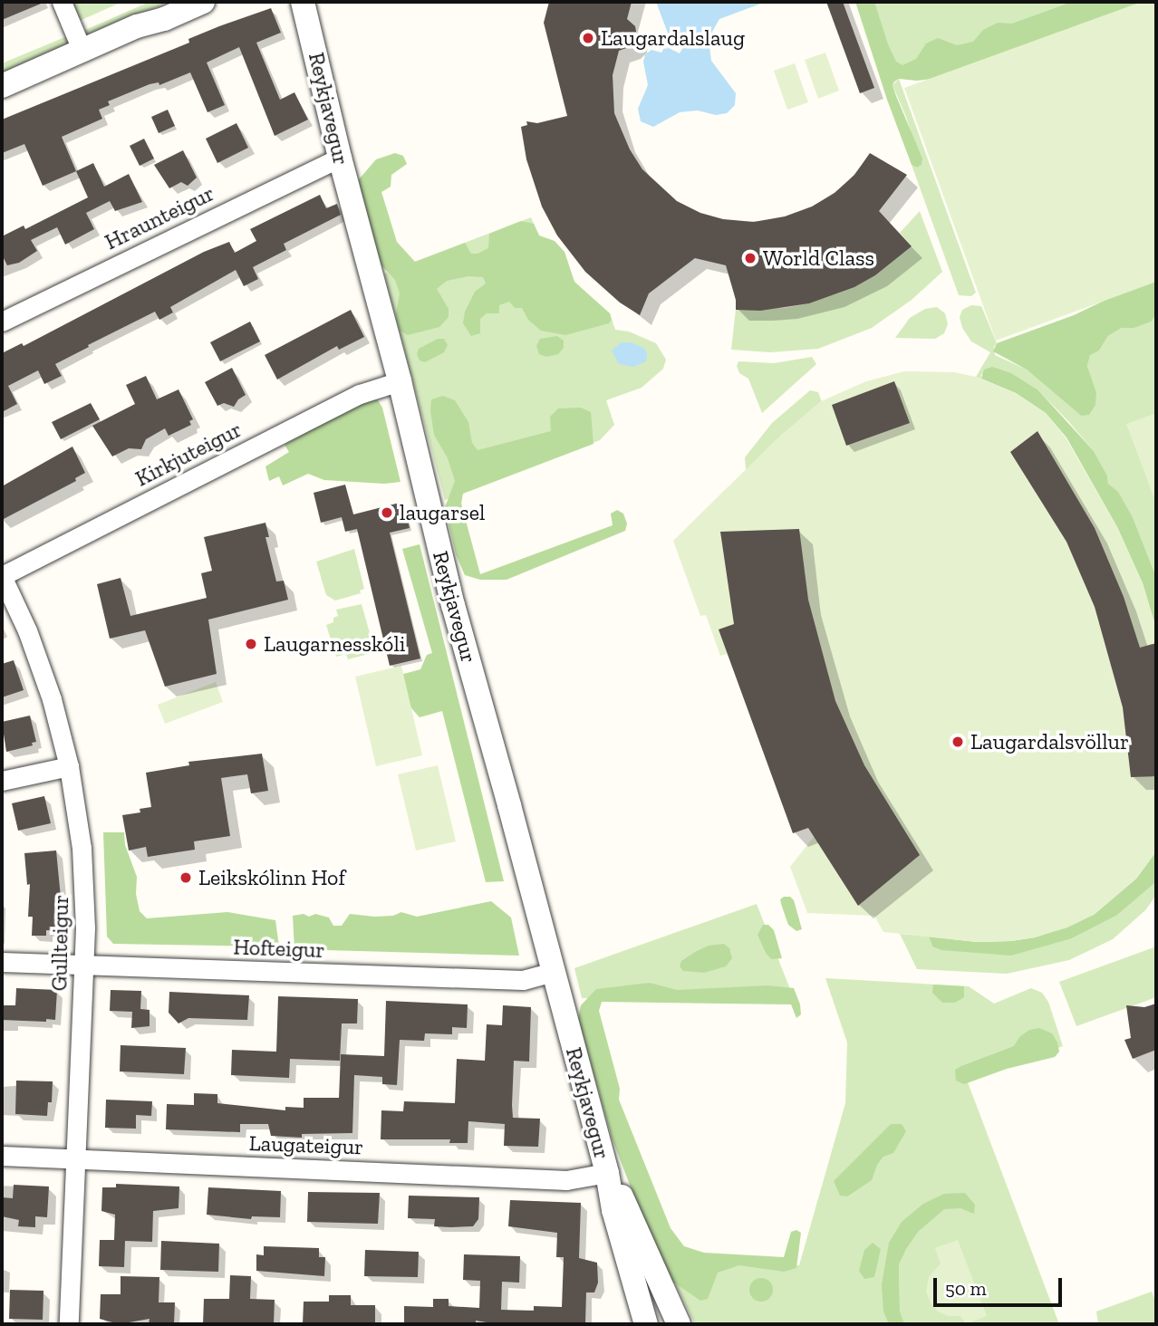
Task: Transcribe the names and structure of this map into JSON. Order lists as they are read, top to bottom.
{
  "streets": {
    "street": [
      "Reykjavegur",
      "Hraunteigur",
      "Kirkjuteigur",
      "Gullteigur",
      "Hofteigur",
      "Laugateigur"
    ]
  },
  "crossings": [
    ["Reykjavegur", "Hraunteigur"],
    ["Reykjavegur", "Kirkjuteigur"],
    ["Reykjavegur", "Hofteigur"],
    ["Reykjavegur", "Laugateigur"],
    ["Kirkjuteigur", "Gullteigur"],
    ["Gullteigur", "Hofteigur"],
    ["Gullteigur", "Laugateigur"]
  ],
  "places": [
    "Laugardalslaug",
    "World Class",
    "laugarsel",
    "Laugarnesskóli",
    "Laugardalsvöllur",
    "Leikskólinn Hof"
  ],
  "scale_bar": "50 m"
}
